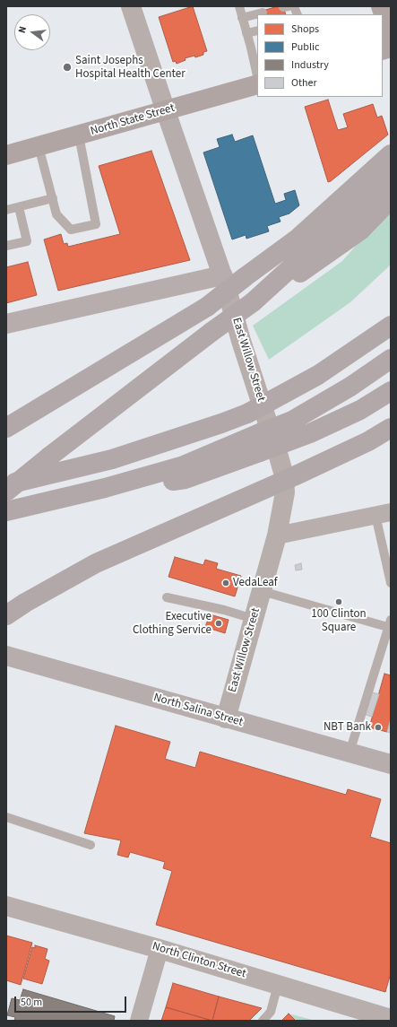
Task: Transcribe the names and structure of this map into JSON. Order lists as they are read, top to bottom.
{
  "streets": {
    "main road": ["North State Street", "East Willow Street", "North Salina Street"],
    "street": ["North Clinton Street"]
  },
  "crossings": [
    ["North State Street", "East Willow Street"],
    ["East Willow Street", "North Salina Street"]
  ],
  "places": [
    "Saint Josephs Hospital Health Center",
    "VedaLeaf",
    "100 Clinton Square",
    "Executive Clothing Service",
    "NBT Bank"
  ],
  "legend": [
    "Shops",
    "Public",
    "Industry",
    "Other"
  ],
  "scale_bar": "50 m",
  "north": "left"
}
